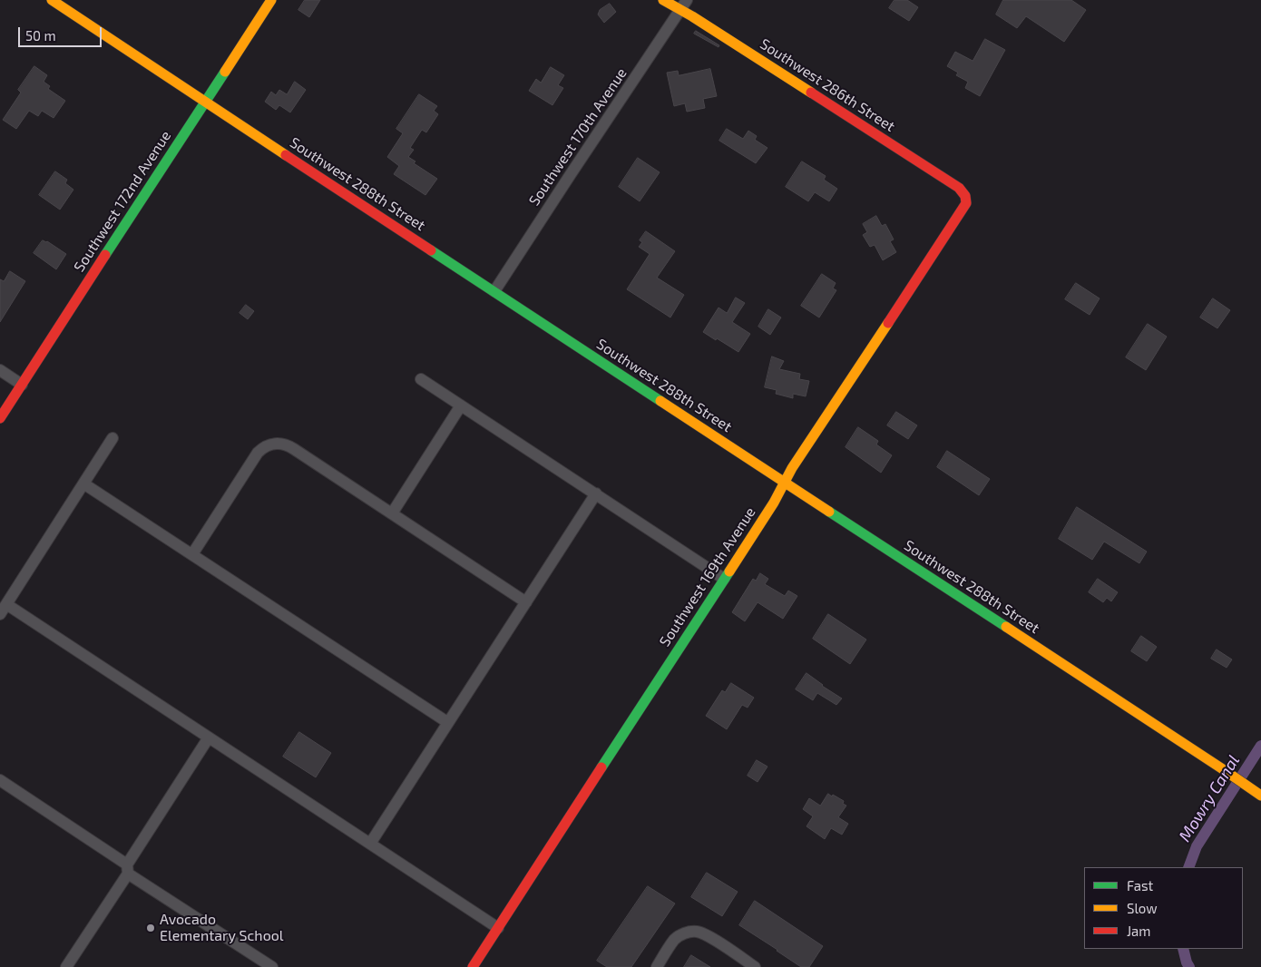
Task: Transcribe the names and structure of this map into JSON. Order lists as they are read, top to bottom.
{
  "streets": {
    "street": [
      "Southwest 286th Street",
      "Southwest 170th Avenue",
      "Southwest 288th Street",
      "Southwest 172nd Avenue",
      "Southwest 169th Avenue"
    ]
  },
  "crossings": [
    ["Southwest 286th Street", "Southwest 170th Avenue"],
    ["Southwest 286th Street", "Southwest 169th Avenue"],
    ["Southwest 170th Avenue", "Southwest 288th Street"],
    ["Southwest 288th Street", "Southwest 172nd Avenue"],
    ["Southwest 288th Street", "Southwest 169th Avenue"]
  ],
  "water": ["Mowry Canal"],
  "places": ["Avocado Elementary School"],
  "legend": ["Fast", "Slow", "Jam"],
  "scale_bar": "50 m"
}
